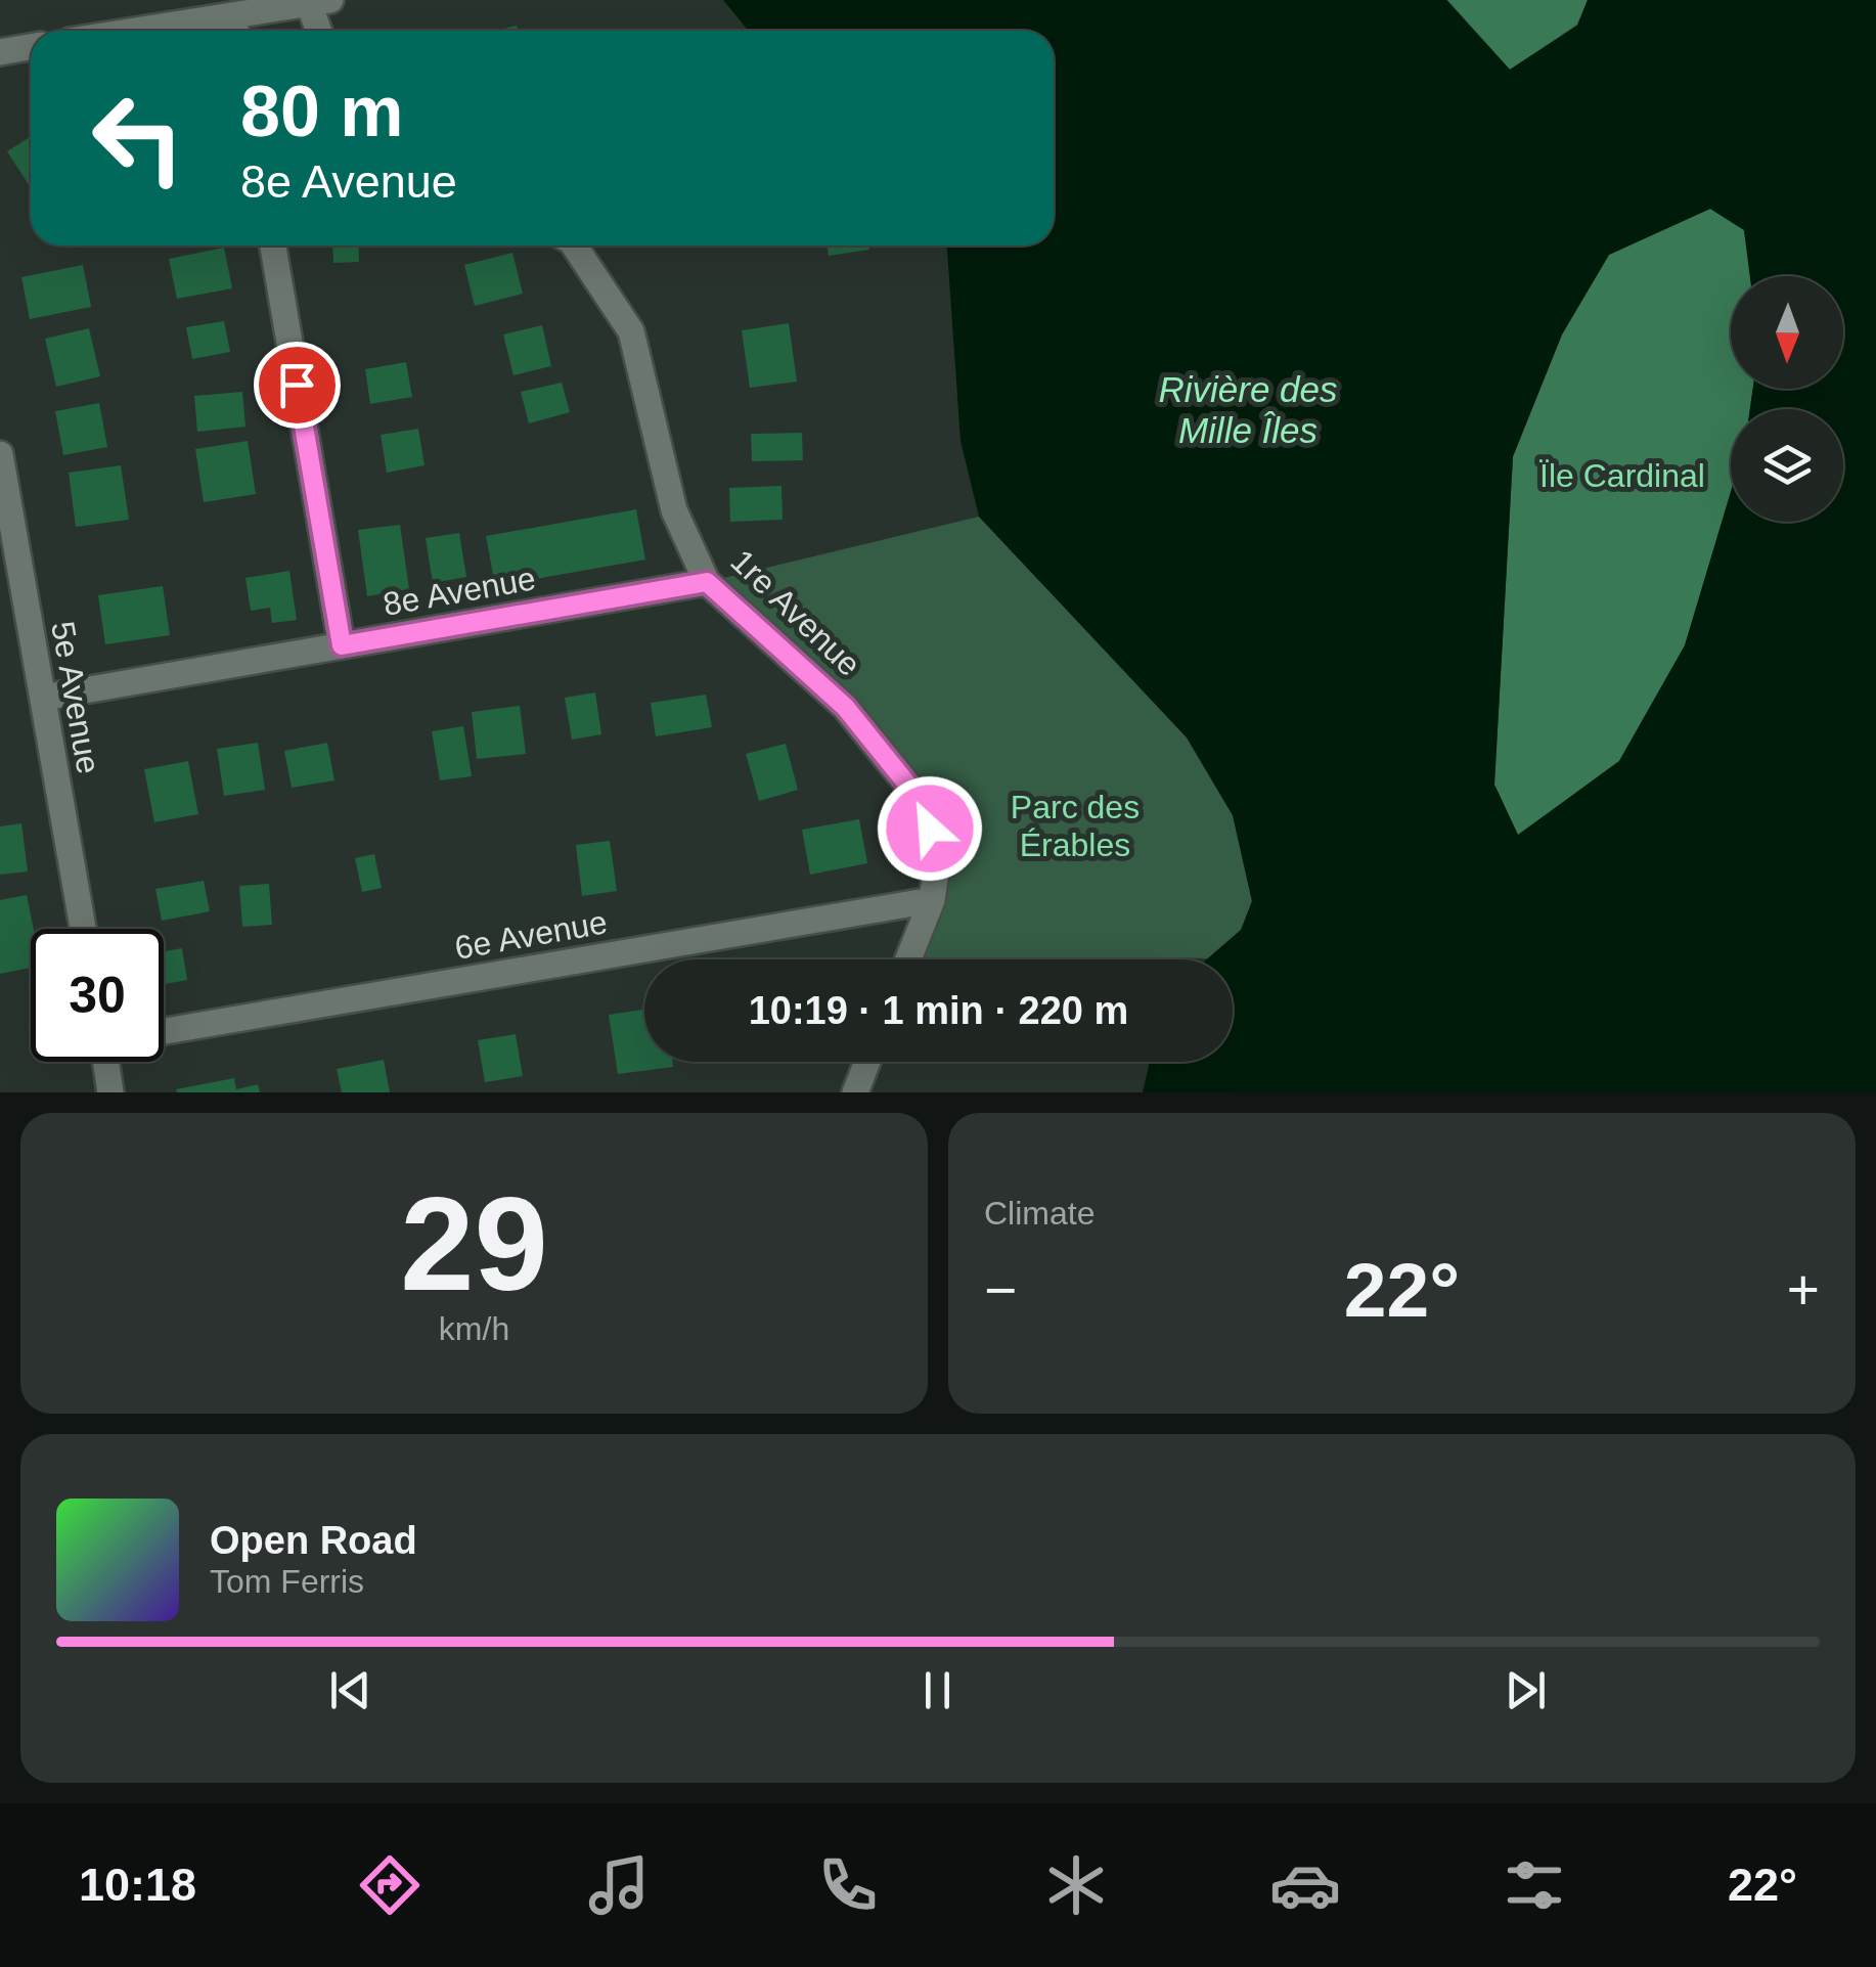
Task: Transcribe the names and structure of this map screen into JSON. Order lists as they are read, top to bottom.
{
  "streets": {
    "street": [
      "8e Avenue",
      "1re Avenue",
      "5e Avenue",
      "6e Avenue"
    ]
  },
  "crossings": [
    ["8e Avenue", "1re Avenue"],
    ["8e Avenue", "5e Avenue"],
    ["1re Avenue", "6e Avenue"]
  ],
  "water": ["Rivière des Mille Îles"],
  "parks": ["Ïle Cardinal", "Parc des Érables"],
  "north": "bottom",
  "page": {
    "turn": ["80 m", "8e Avenue"],
    "limit": "30",
    "trip": "10:19 · 1 min · 220 m",
    "tile": [
      ["29", "km/h"],
      "Climate"
    ],
    "heat": ["−", "22°", "+"],
    "song": ["Open Road", "Tom Ferris"],
    "tabs": ["10:18", "22°"]
  }
}
